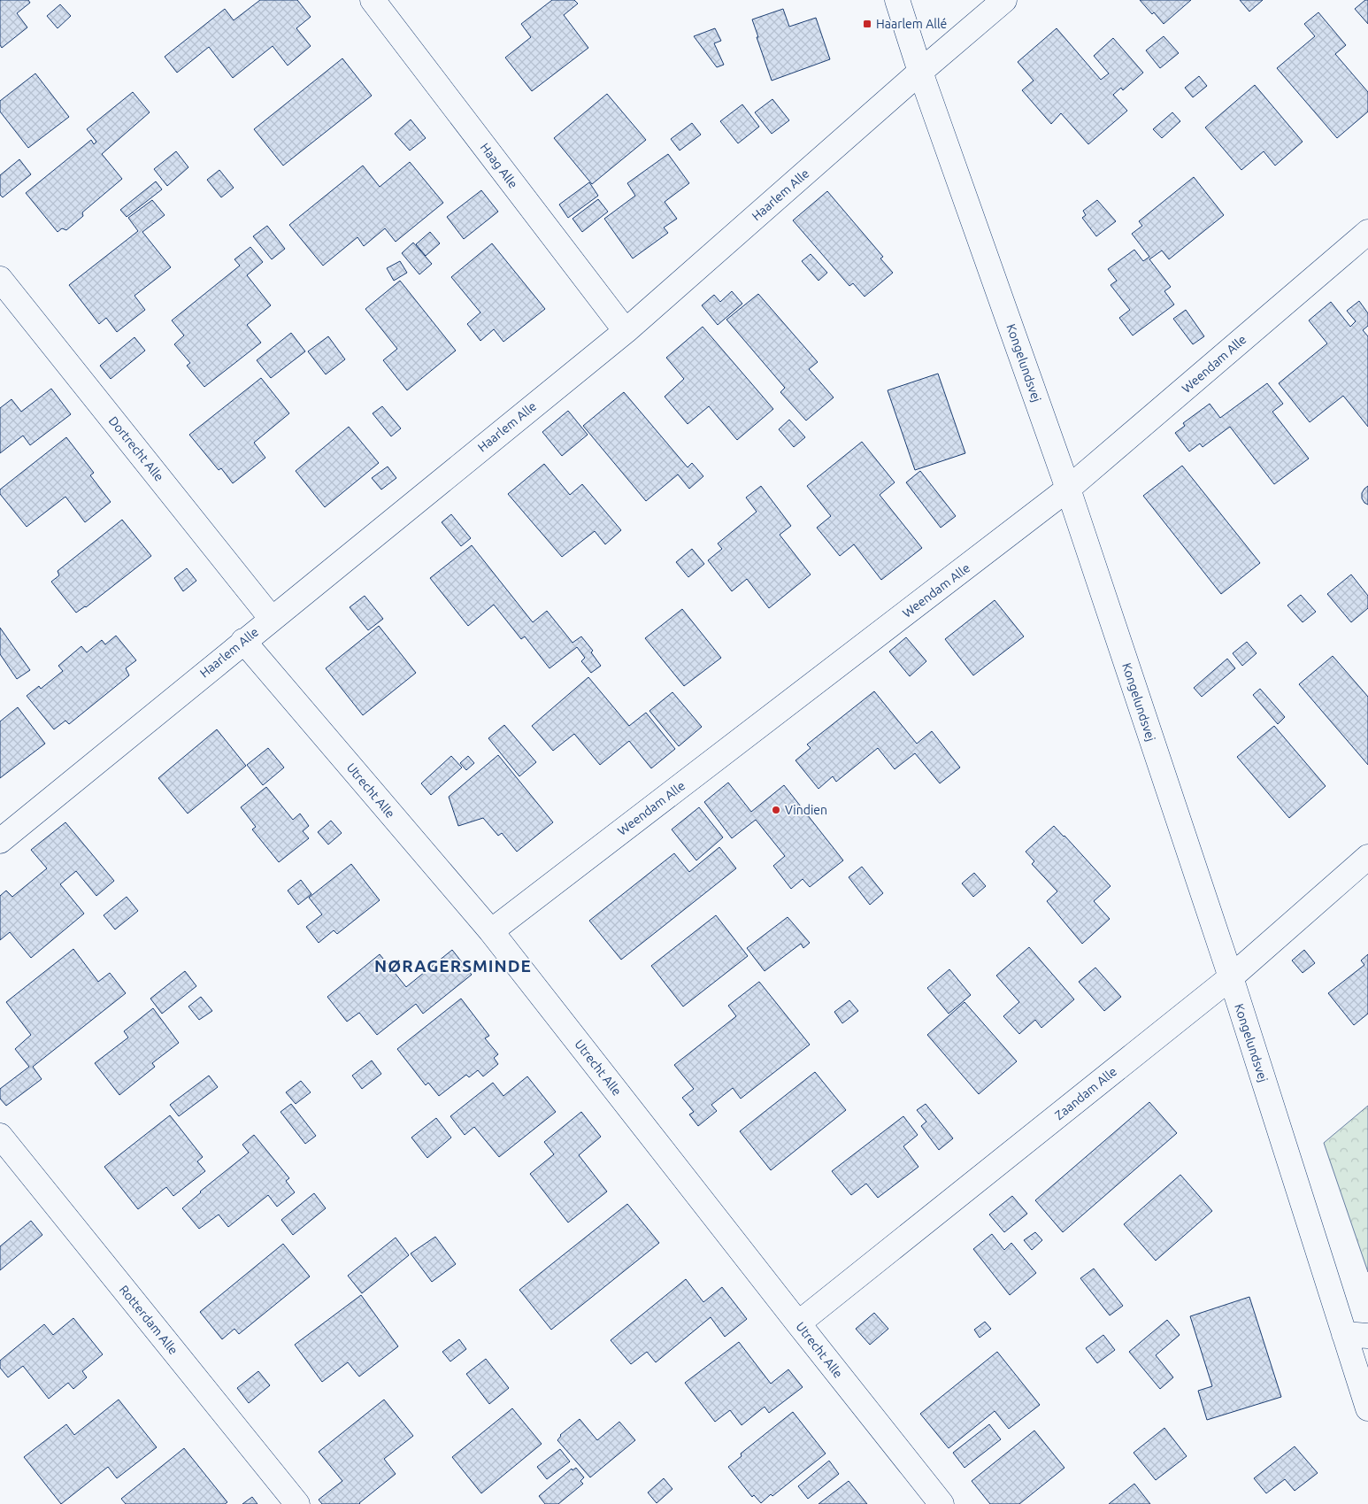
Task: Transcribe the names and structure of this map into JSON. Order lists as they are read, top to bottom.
{
  "streets": {
    "street": [
      "Haag Alle",
      "Haarlem Alle",
      "Kongelundsvej",
      "Weendam Alle",
      "Dortrecht Alle",
      "Utrecht Alle",
      "Zaandam Alle",
      "Rotterdam Alle"
    ]
  },
  "crossings": [
    ["Haag Alle", "Haarlem Alle"],
    ["Haarlem Alle", "Kongelundsvej"],
    ["Haarlem Alle", "Dortrecht Alle"],
    ["Haarlem Alle", "Utrecht Alle"],
    ["Kongelundsvej", "Weendam Alle"],
    ["Kongelundsvej", "Zaandam Alle"],
    ["Weendam Alle", "Utrecht Alle"],
    ["Utrecht Alle", "Zaandam Alle"]
  ],
  "districts": ["NØRAGERSMINDE"],
  "places": {
    "transit": ["Haarlem Allé"],
    "other": ["Vindien"]
  }
}
